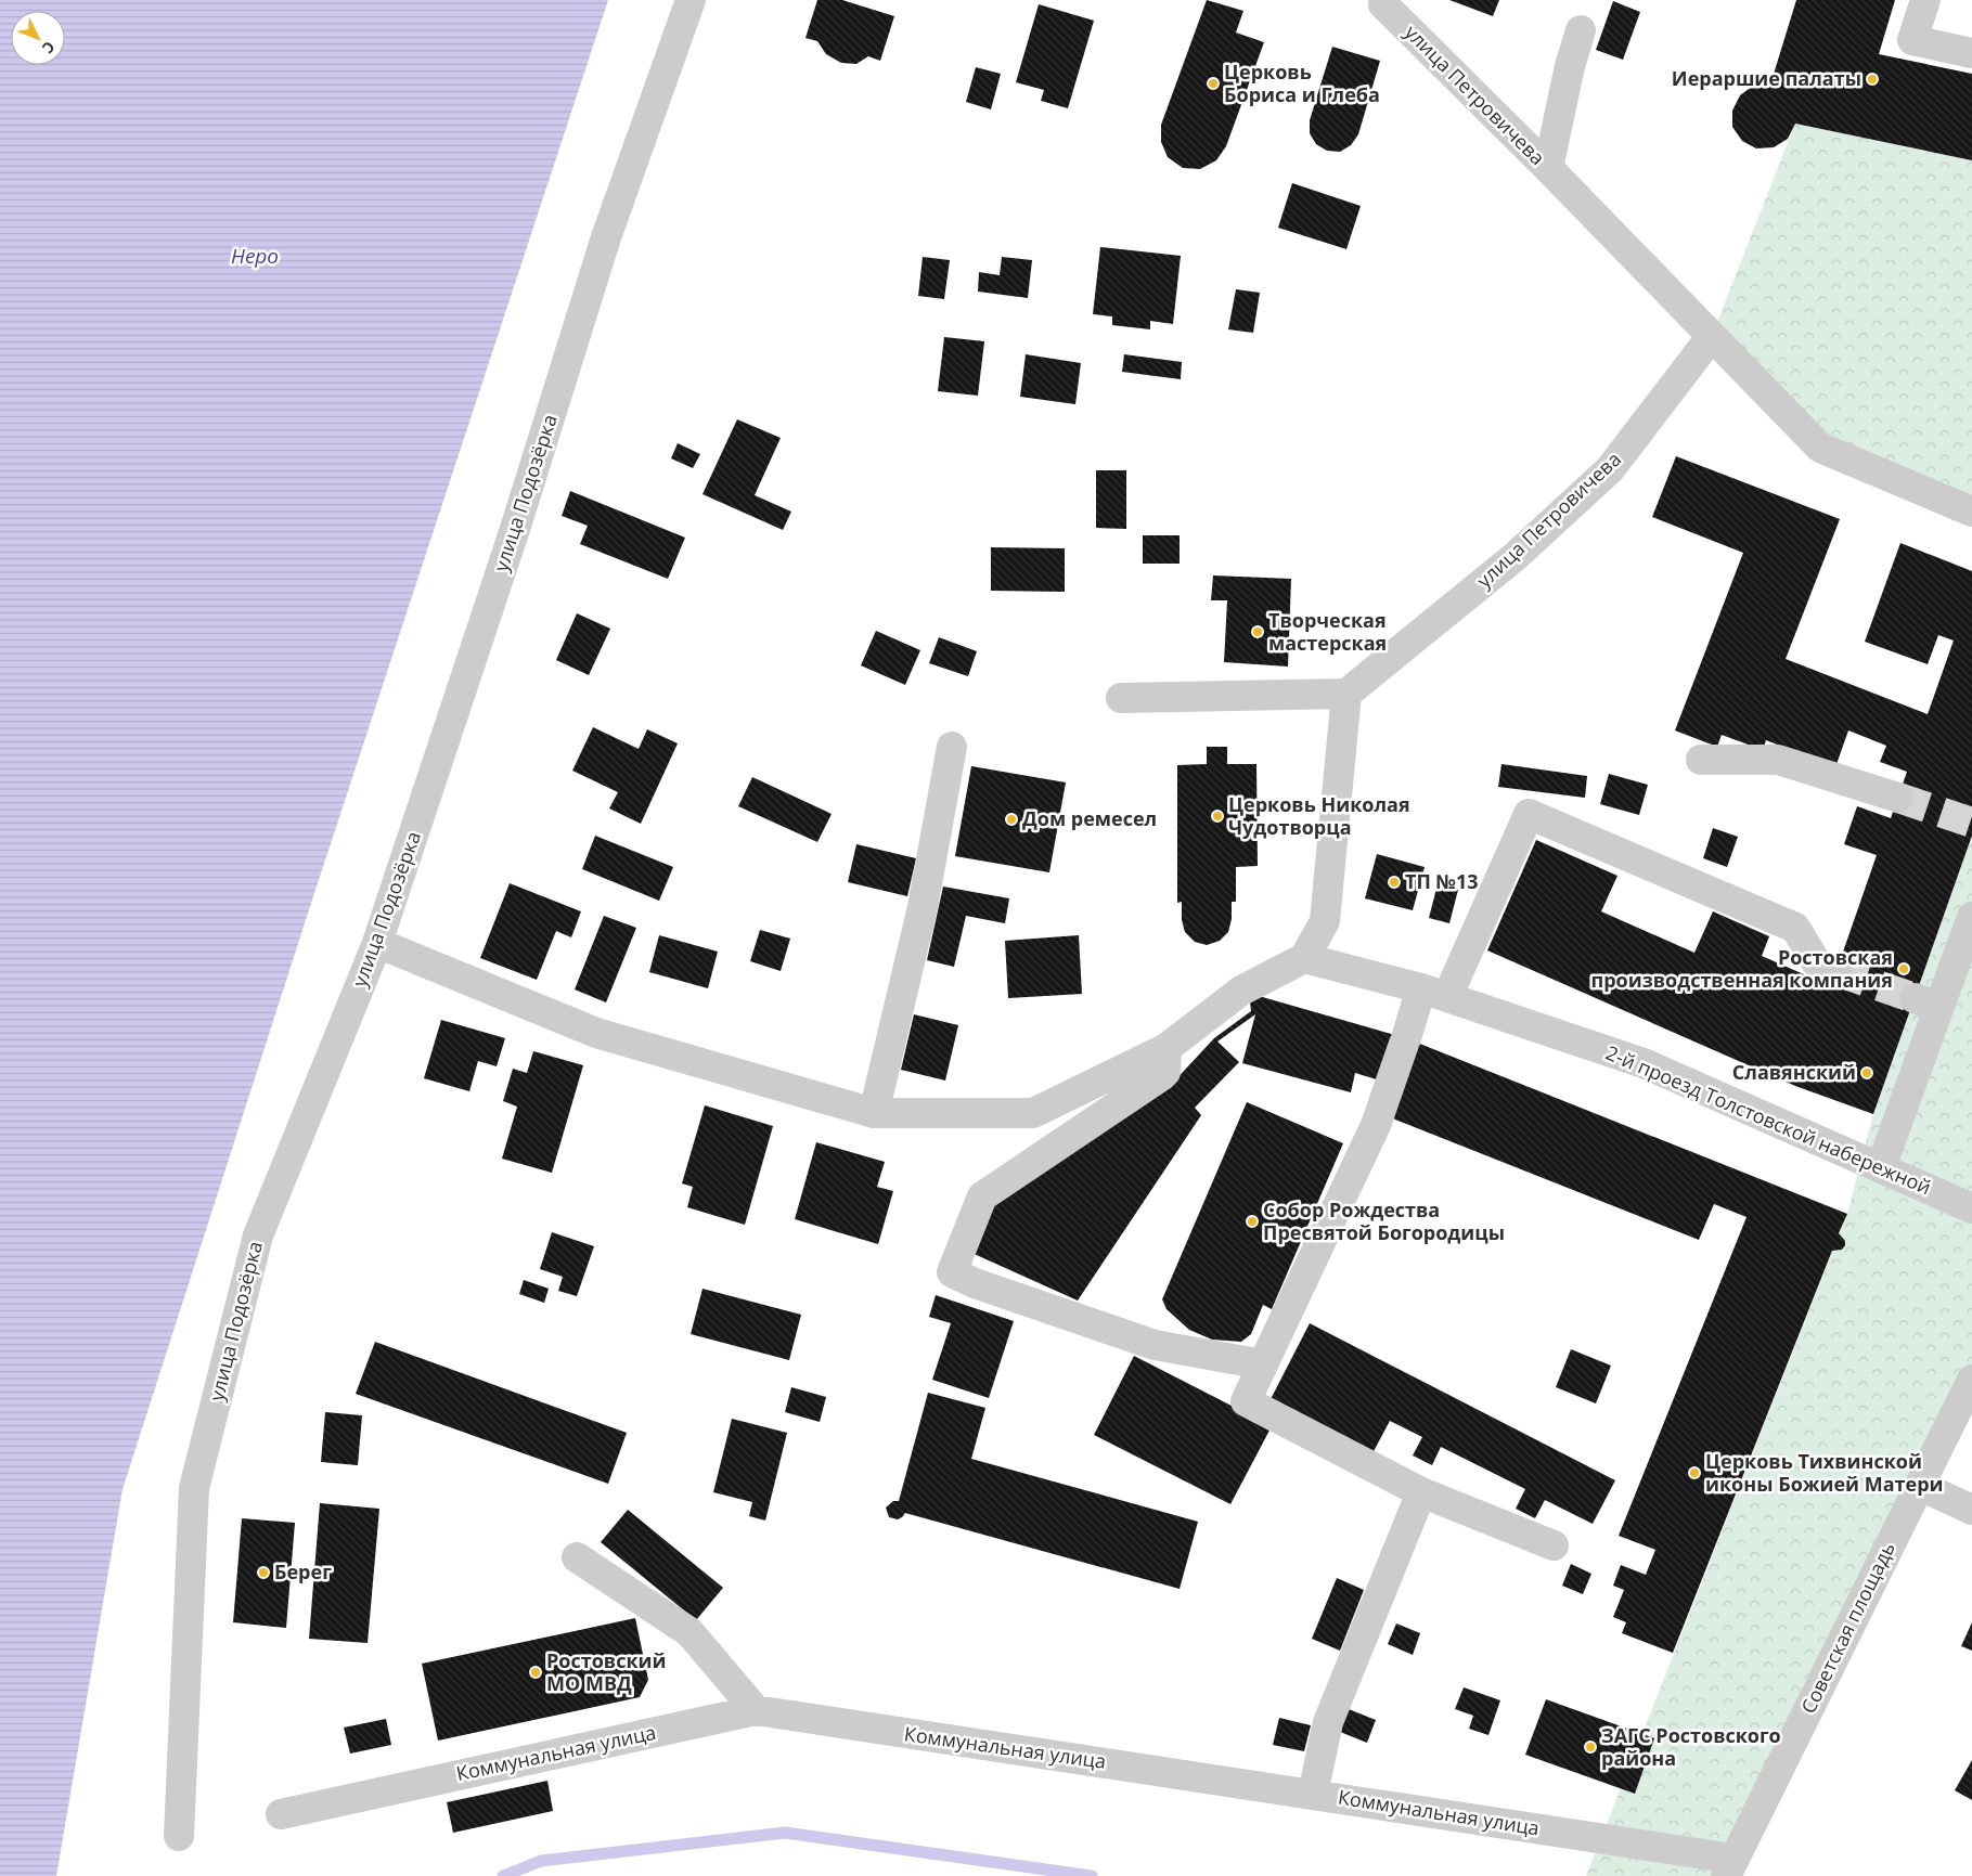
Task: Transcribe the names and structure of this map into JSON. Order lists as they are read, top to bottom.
{
  "streets": {
    "street": [
      "улица Петровичева",
      "улица Подозёрка",
      "2-й проезд Толстовской набережной",
      "Советская площадь",
      "Коммунальная улица"
    ]
  },
  "crossings": [
    ["Советская площадь", "Коммунальная улица"]
  ],
  "water": ["Неро"],
  "places": [
    "Иераршие палаты",
    "Церковь Бориса и Глеба",
    "Творческая мастерская",
    "Церковь Николая Чудотворца",
    "Дом ремесел",
    "ТП №13",
    "Ростовская производственная компания",
    "Славянский",
    "Собор Рождества Пресвятой Богородицы",
    "Церковь Тихвинской иконы Божией Матери",
    "Берег",
    "Ростовский МО МВД",
    "ЗАГС Ростовского района"
  ],
  "north": "bottom right"
}
